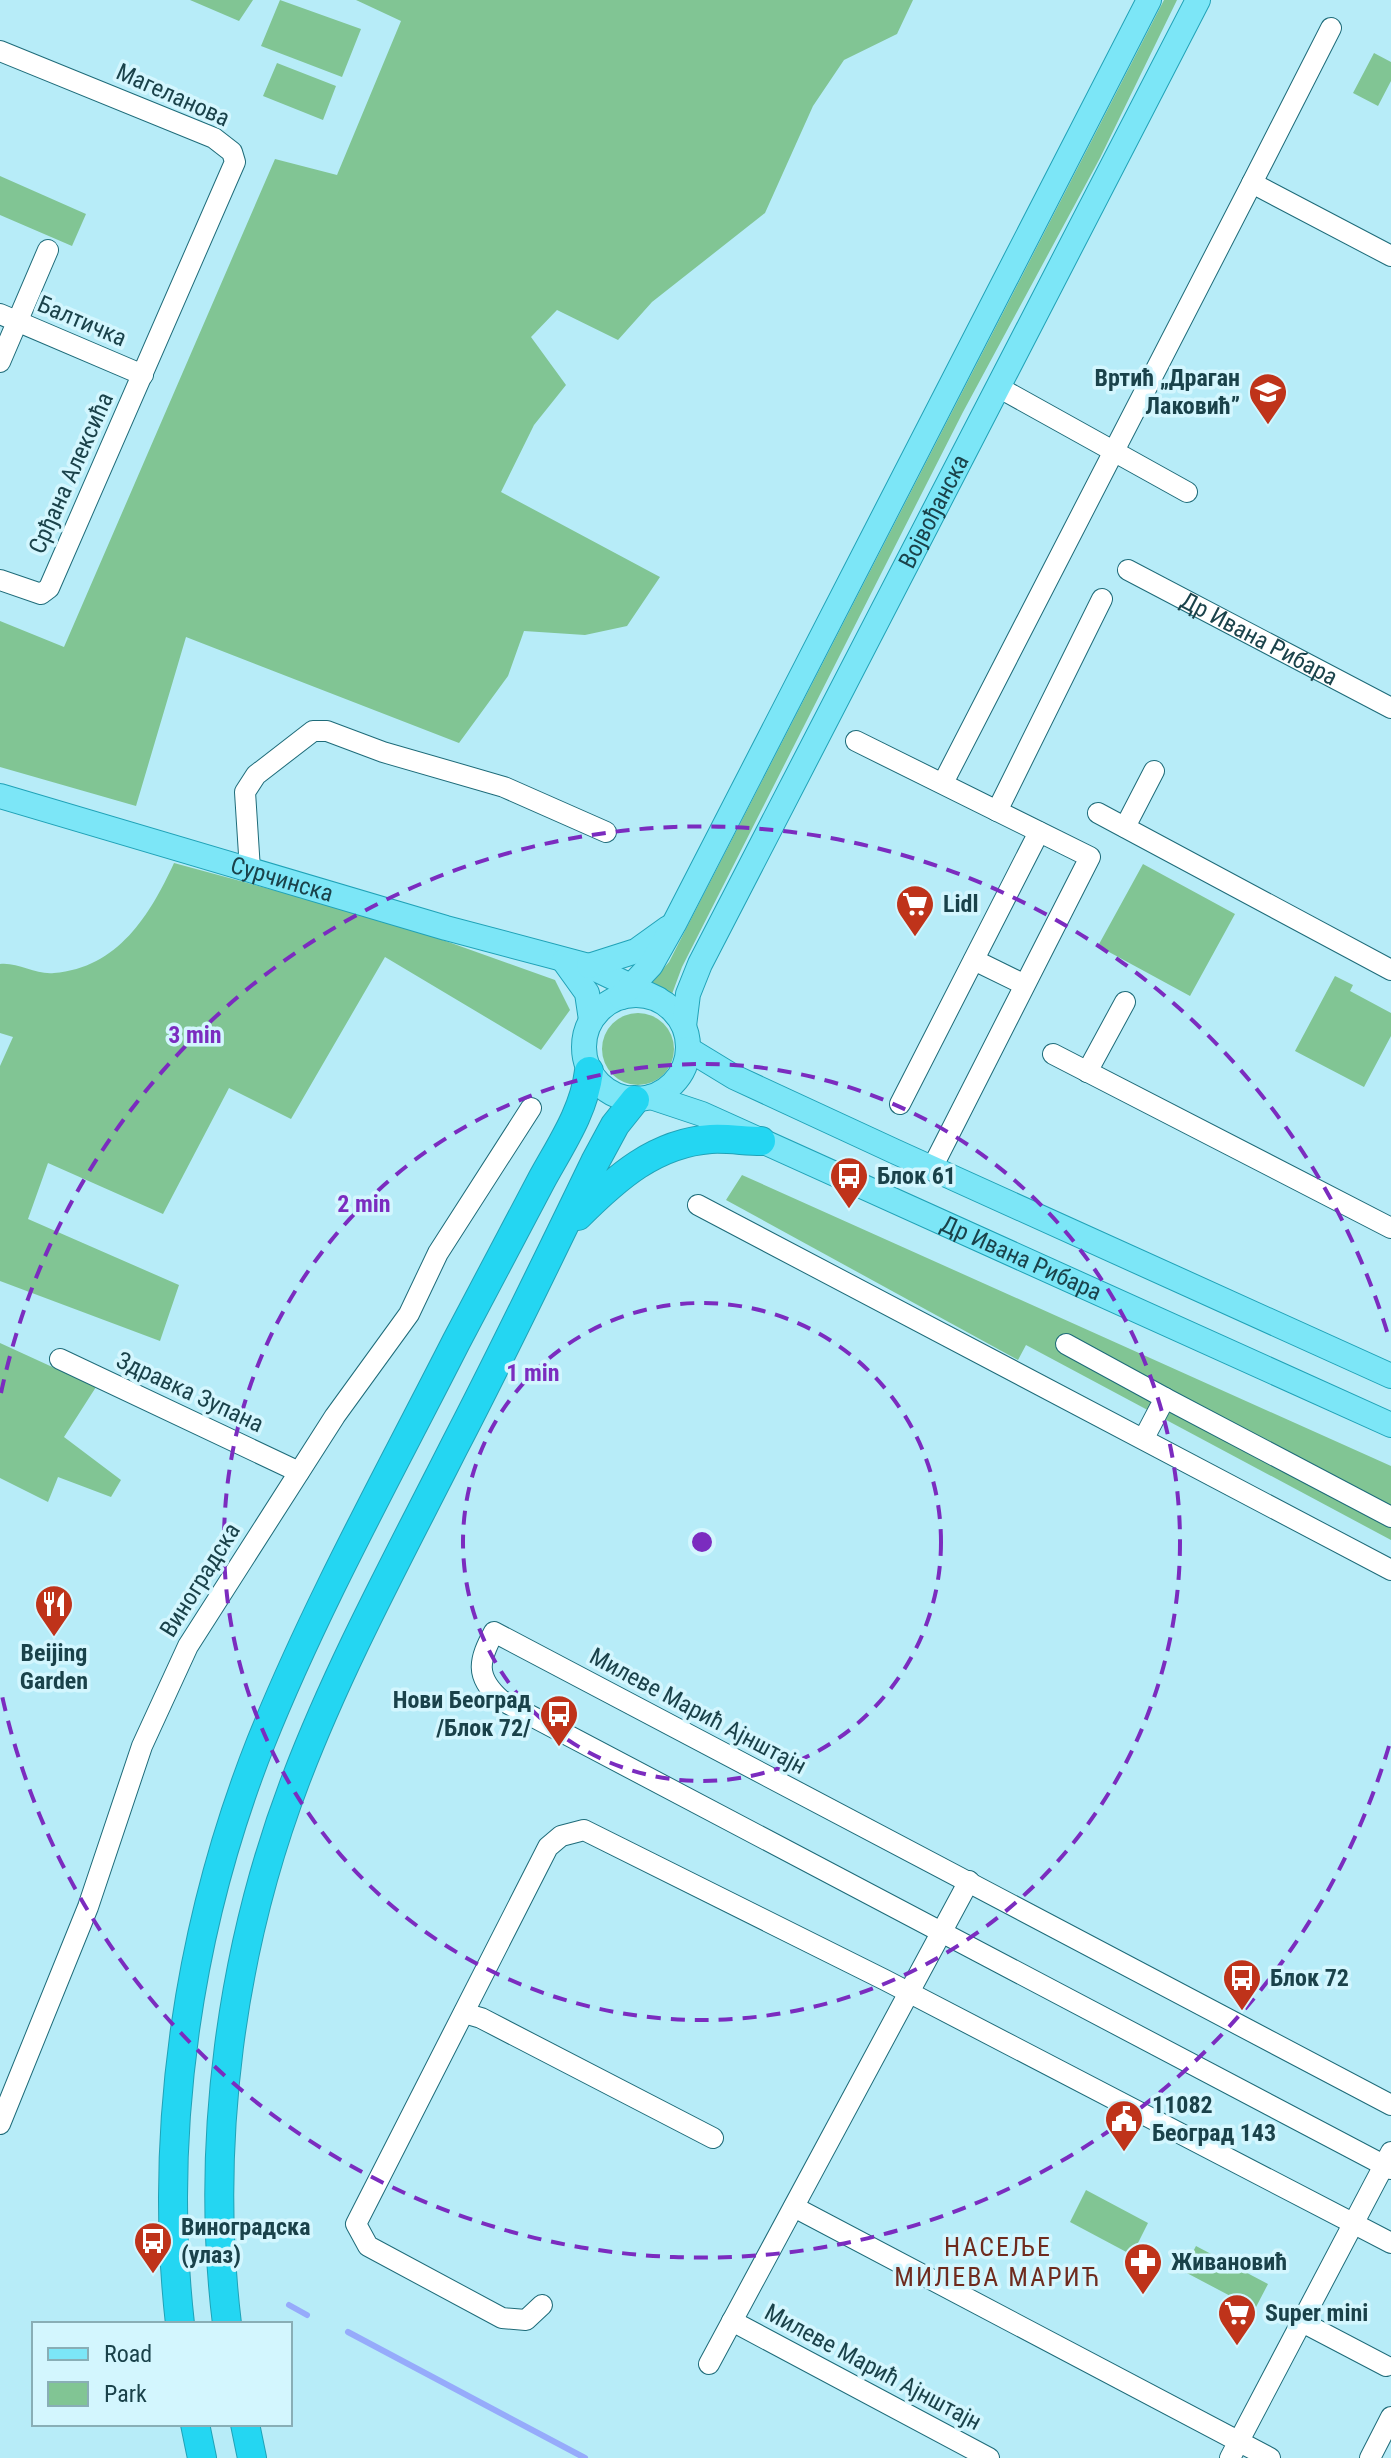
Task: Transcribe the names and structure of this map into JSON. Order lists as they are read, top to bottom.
{
  "streets": {
    "main road": ["Војвођанска", "Др Ивана Рибара", "Сурчинска"],
    "street": [
      "Магеланова",
      "Балтичка",
      "Срђана Алексића",
      "Здравка Зупана",
      "Виноградска",
      "Милеве Марић Ајнштајн"
    ]
  },
  "crossings": [
    ["Магеланова", "Балтичка"],
    ["Магеланова", "Срђана Алексића"],
    ["Балтичка", "Срђана Алексића"],
    ["Војвођанска", "Др Ивана Рибара"],
    ["Војвођанска", "Сурчинска"],
    ["Др Ивана Рибара", "Сурчинска"],
    ["Здравка Зупана", "Виноградска"]
  ],
  "districts": ["НАСЕЉЕ МИЛЕВА МАРИЋ"],
  "places": {
    "school or university": ["Вртић „Драган Лаковић”"],
    "supermarket": ["Lidl", "Super mini"],
    "bus stop": [
      "Блок 61",
      "Нови Београд /Блок 72/",
      "Блок 72",
      "Виноградска (улаз)"
    ],
    "restaurant": ["Beijing Garden"],
    "public building": ["11082 Београд 143"],
    "pharmacy": ["Живановић"]
  },
  "legend": ["Road", "Park"],
  "rings": ["3 min", "2 min", "1 min"]
}
